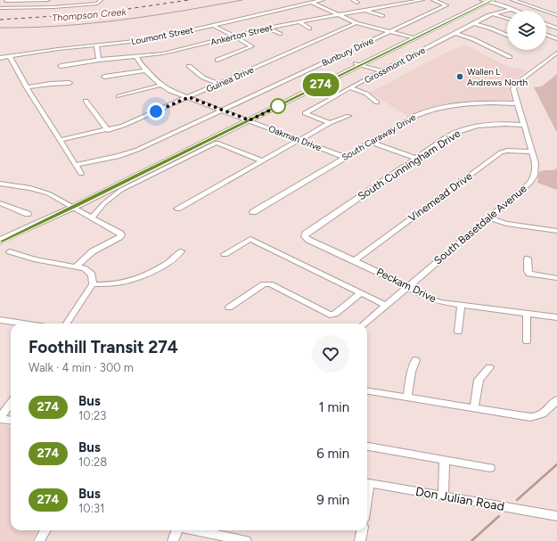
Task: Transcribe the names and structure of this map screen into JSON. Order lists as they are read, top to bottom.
{
  "streets": {
    "street": [
      "Ankerton Street",
      "Loumont Street",
      "Bunbury Drive",
      "Grossmont Drive",
      "Guinea Drive",
      "South Caraway Drive",
      "Oakman Drive",
      "South Cunningham Drive",
      "Vinemead Drive",
      "South Basetdale Avenue",
      "Peckam Drive",
      "Don Julian Road"
    ]
  },
  "crossings": [
    ["Ankerton Street", "Oakman Drive"],
    ["Bunbury Drive", "Oakman Drive"],
    ["Guinea Drive", "Oakman Drive"],
    ["South Caraway Drive", "Oakman Drive"],
    ["South Caraway Drive", "South Basetdale Avenue"],
    ["South Cunningham Drive", "South Basetdale Avenue"],
    ["South Cunningham Drive", "Peckam Drive"],
    ["Vinemead Drive", "South Basetdale Avenue"],
    ["Vinemead Drive", "Peckam Drive"],
    ["South Basetdale Avenue", "Peckam Drive"]
  ],
  "water": ["Thompson Creek"],
  "places": ["Wallen L Andrews North"],
  "lines": ["bus line 274"],
  "page": {
    "on_map": "274",
    "heading": ["Foothill Transit 274", "Walk · 4 min · 300 m"],
    "list": [
      {
        "mark": "274",
        "name": "Bus",
        "note": "10:23",
        "value": "1 min"
      },
      {
        "mark": "274",
        "name": "Bus",
        "note": "10:28",
        "value": "6 min"
      },
      {
        "mark": "274",
        "name": "Bus",
        "note": "10:31",
        "value": "9 min"
      }
    ]
  }
}
